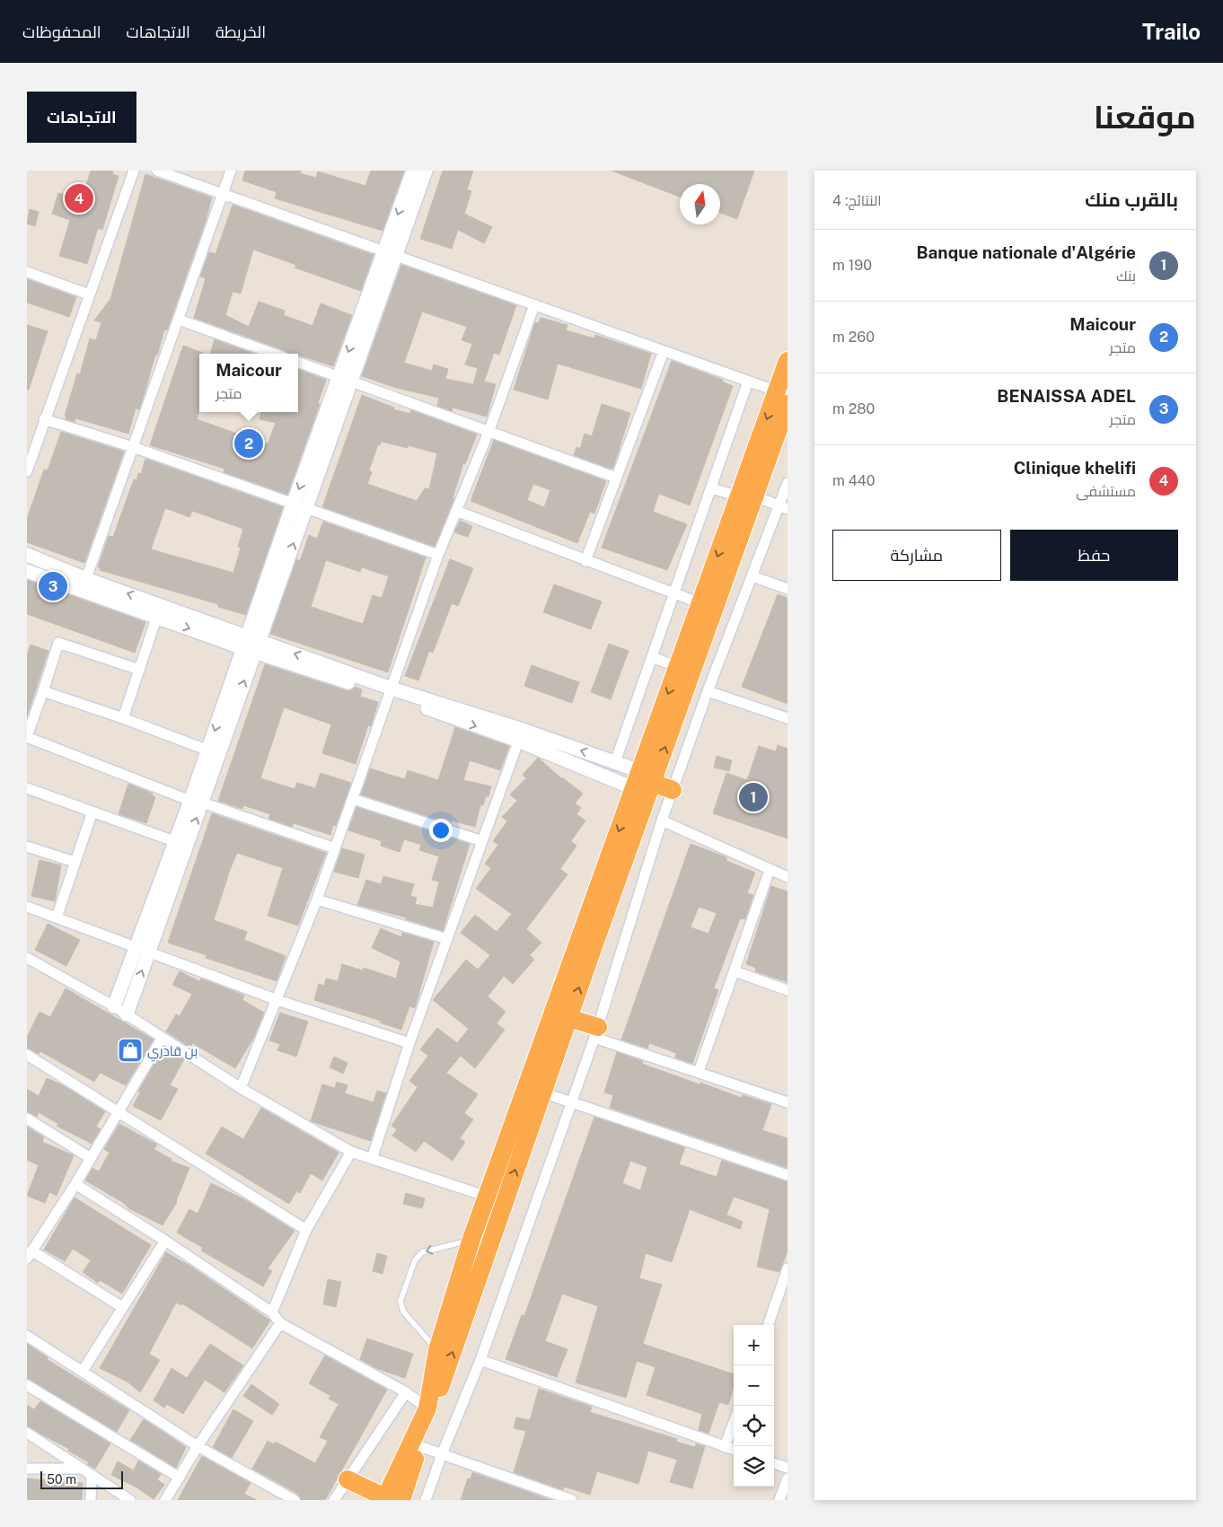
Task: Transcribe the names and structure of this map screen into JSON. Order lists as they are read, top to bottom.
{
  "places": {
    "shop": ["بن قادري"]
  },
  "scale_bar": "50 m",
  "north": "top",
  "page": {
    "header": "Trailo",
    "nav": ["الخريطة", "الاتجاهات", "المحفوظات"],
    "title": "موقعنا",
    "buttons": [
      "الاتجاهات",
      ["حفظ", "مشاركة"]
    ],
    "heading": ["بالقرب منك", "النتائج: 4"],
    "pins": [
      "4",
      "2",
      "3",
      "1"
    ],
    "list": [
      {
        "mark": "1",
        "name": "Banque nationale d'Algérie",
        "note": "بنك",
        "value": "190 m"
      },
      {
        "mark": "2",
        "name": "Maicour",
        "note": "متجر",
        "value": "260 m"
      },
      {
        "mark": "3",
        "name": "BENAISSA ADEL",
        "note": "متجر",
        "value": "280 m"
      },
      {
        "mark": "4",
        "name": "Clinique khelifi",
        "note": "مستشفى",
        "value": "440 m"
      }
    ],
    "popup": ["Maicour", "متجر"],
    "map_buttons": ["+", "−"],
    "scale": "50 m"
  }
}
